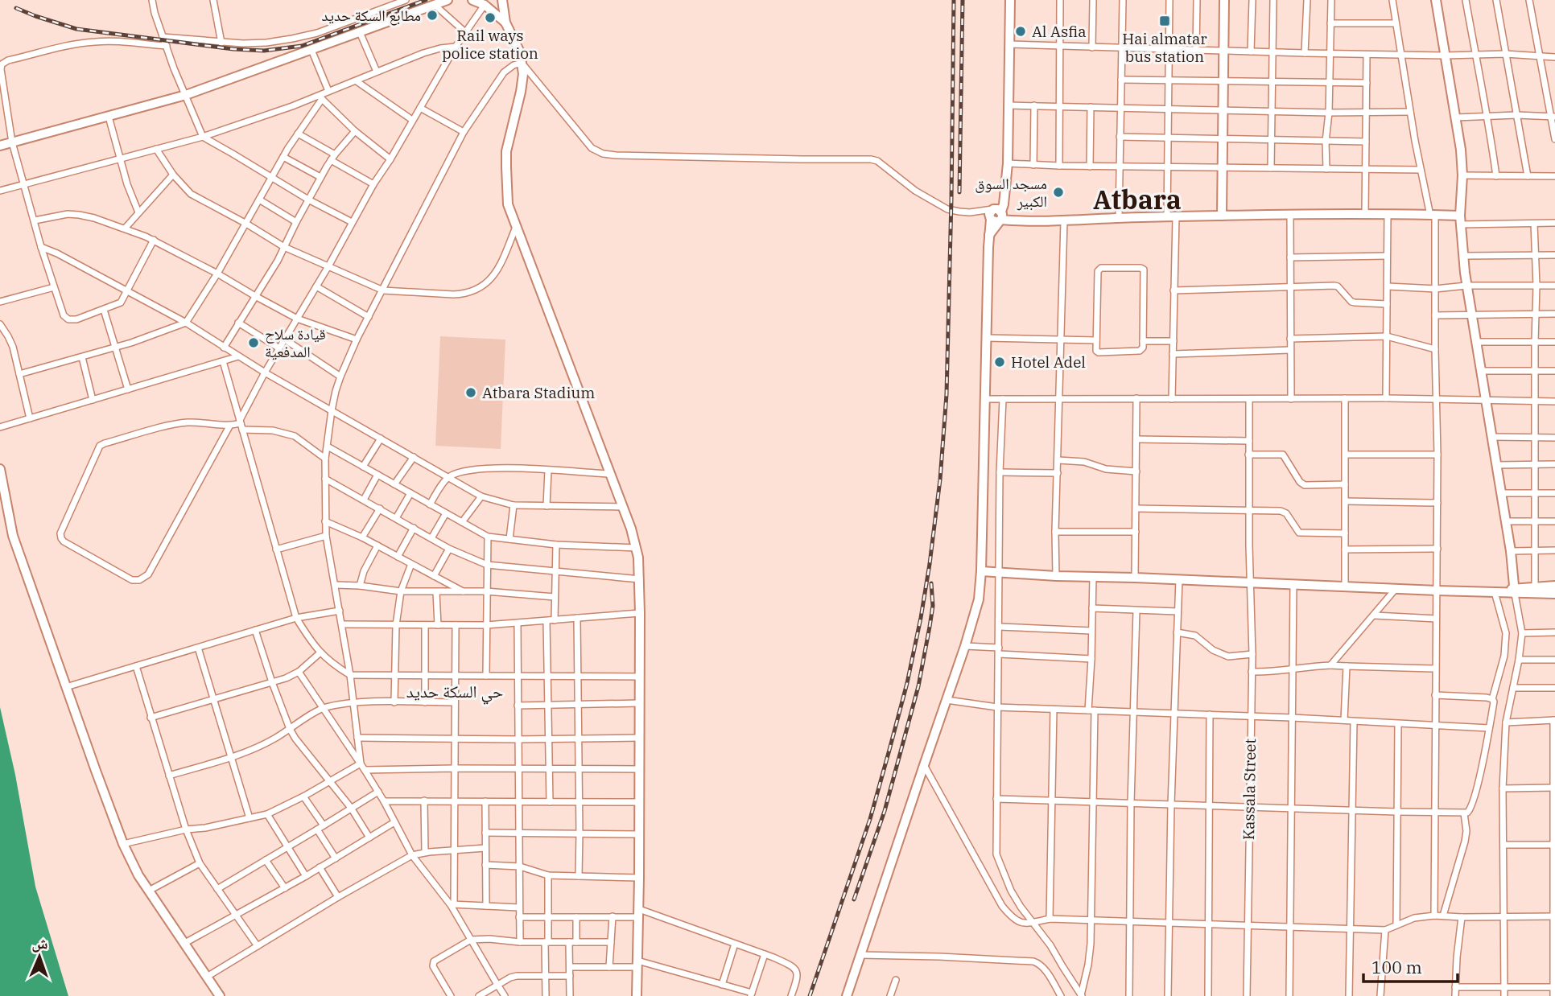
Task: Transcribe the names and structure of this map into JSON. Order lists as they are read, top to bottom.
{
  "streets": {
    "street": ["Kassala Street"]
  },
  "districts": ["Atbara", "حي السكة حديد"],
  "places": {
    "other": [
      "مطابع السكة حديد",
      "Rail ways police station",
      "Al Asfia",
      "مسجد السوق الكبير",
      "قيادة سلاح المدفعية",
      "Hotel Adel",
      "Atbara Stadium"
    ],
    "transit": ["Hai almatar bus station"]
  },
  "scale_bar": "100 m",
  "north": "top"
}
